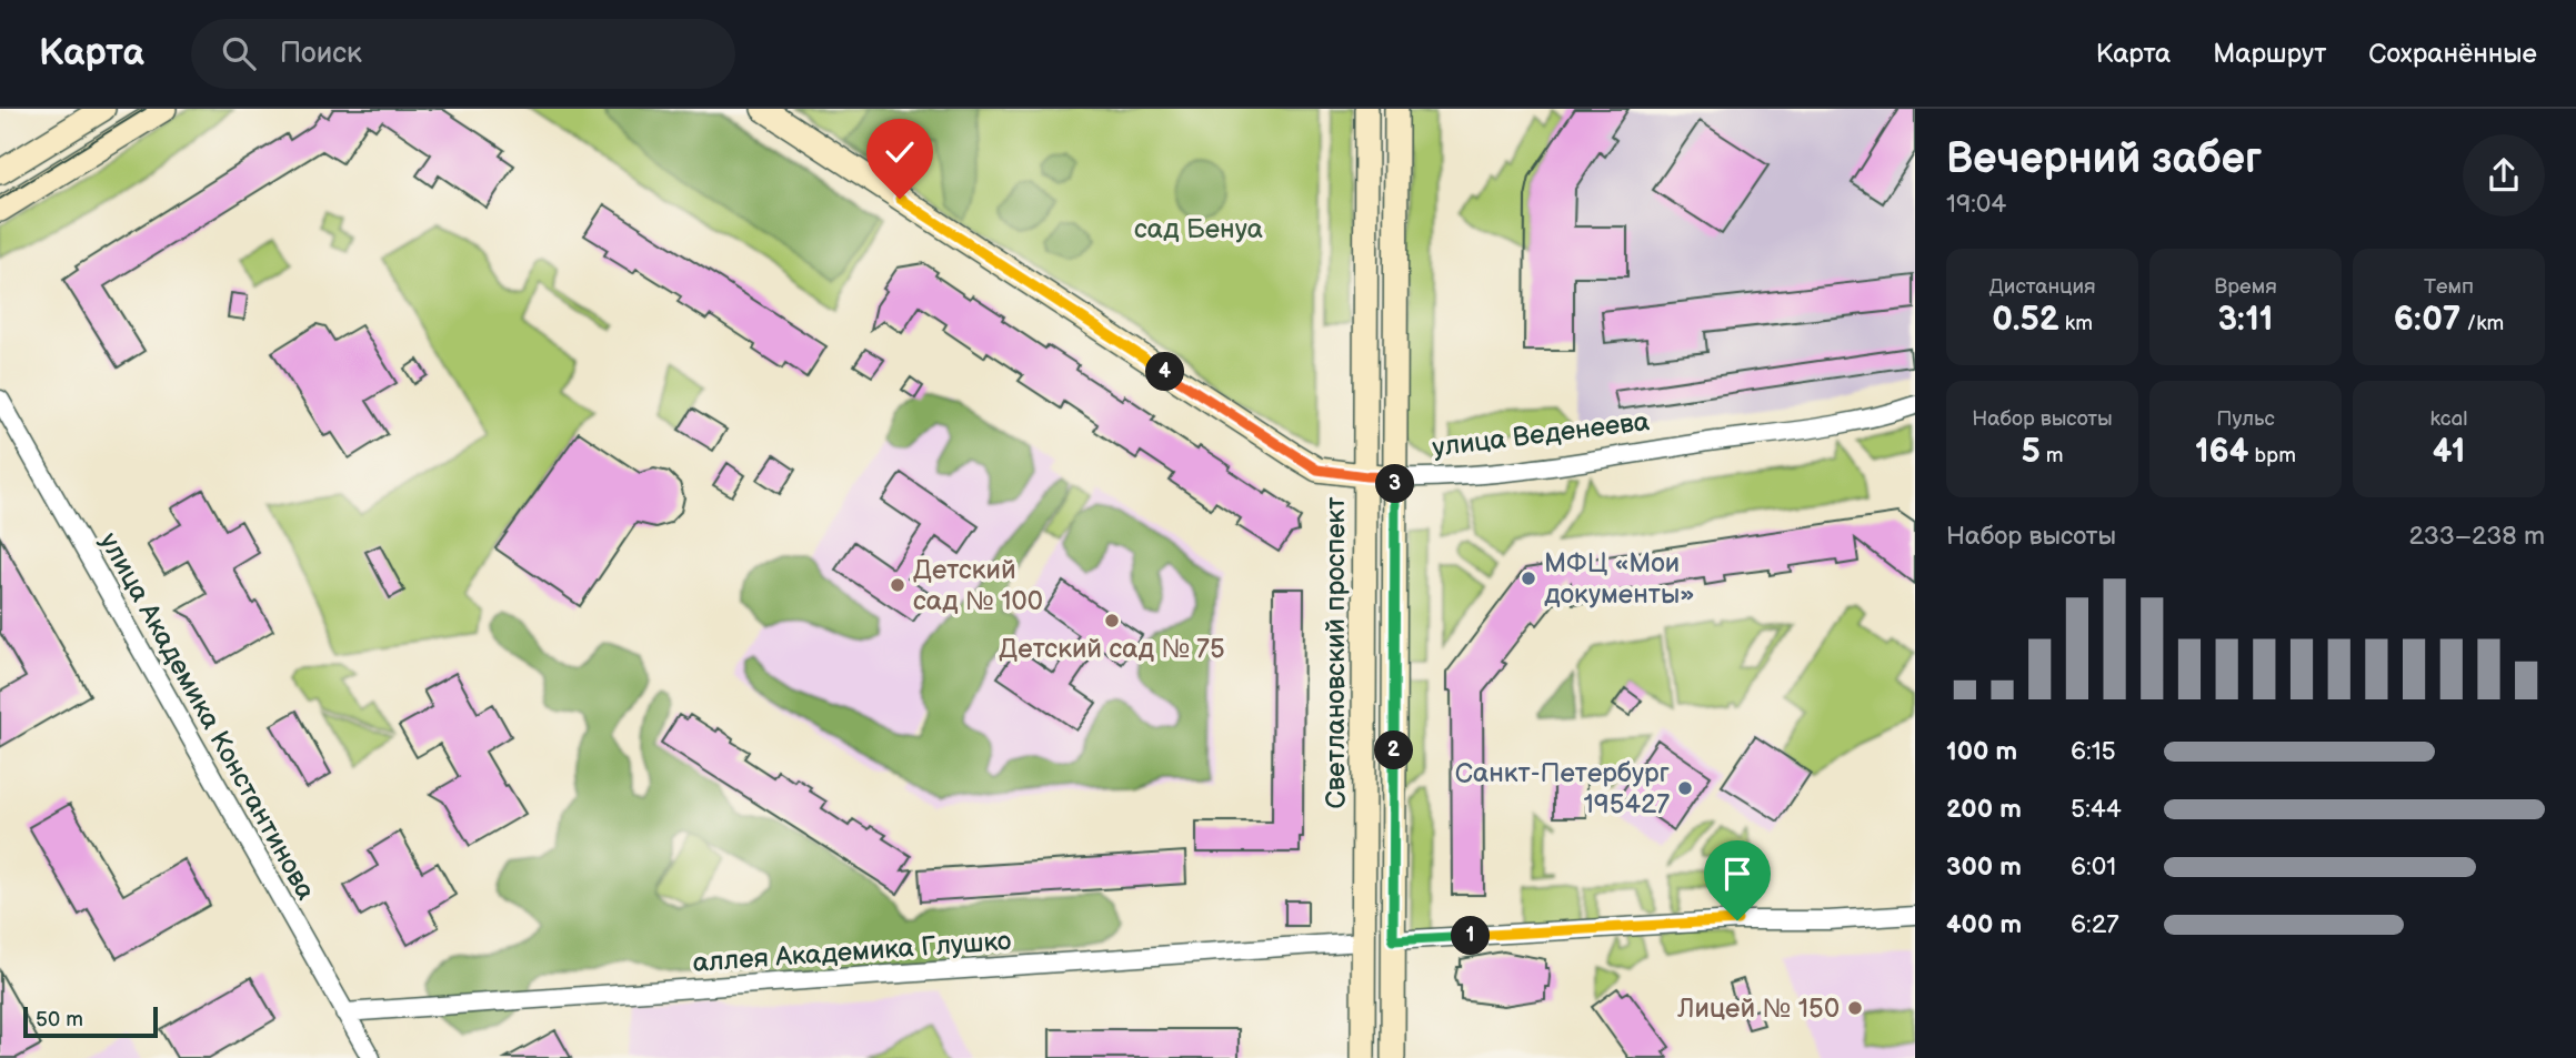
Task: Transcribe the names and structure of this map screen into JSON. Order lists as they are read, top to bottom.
{
  "streets": {
    "main road": ["улица Веденеева", "Светлановский проспект"],
    "street": ["улица Академика Константинова", "аллея Академика Глушко"]
  },
  "crossings": [
    ["улица Веденеева", "Светлановский проспект"],
    ["Светлановский проспект", "аллея Академика Глушко"],
    ["улица Академика Константинова", "аллея Академика Глушко"]
  ],
  "parks": ["сад Бенуа"],
  "places": [
    "МФЦ «Мои документы»",
    "Детский сад № 100",
    "Детский сад № 75",
    "Санкт-Петербург 195427",
    "Лицей № 150"
  ],
  "scale_bar": "50 m",
  "page": {
    "header": "Карта",
    "search": "Поиск",
    "nav": ["Карта", "Маршрут", "Сохранённые"],
    "heading": ["Вечерний забег", "19:04"],
    "stats": [
      ["Дистанция", "0.52 km"],
      ["Время", "3:11"],
      ["Темп", "6:07 /km"],
      ["Набор высоты", "5 m"],
      ["Пульс", "164 bpm"],
      ["kcal", "41"]
    ],
    "pins": [
      "4",
      "3",
      "2",
      "1"
    ],
    "chart": ["Набор высоты", "233–238 m"],
    "list": [
      {
        "name": "100 m",
        "note": "6:15"
      },
      {
        "name": "200 m",
        "note": "5:44"
      },
      {
        "name": "300 m",
        "note": "6:01"
      },
      {
        "name": "400 m",
        "note": "6:27"
      }
    ],
    "scale": "50 m"
  }
}
